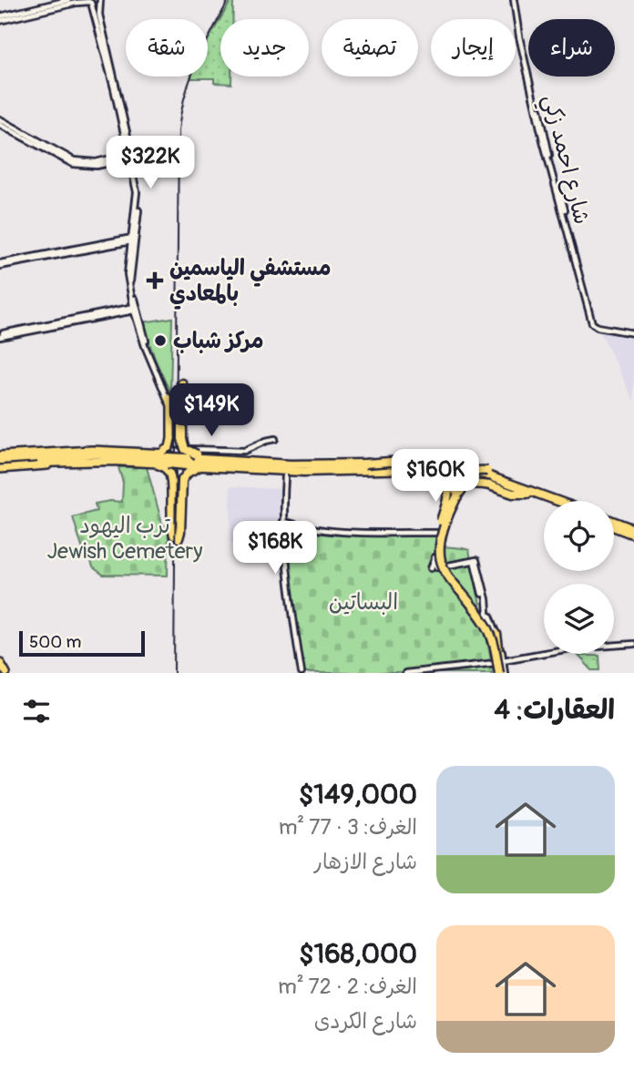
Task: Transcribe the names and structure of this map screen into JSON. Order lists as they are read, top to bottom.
{
  "streets": {
    "street": ["شارع احمد زكي"]
  },
  "parks": ["ترب اليهود Jewish Cemetery", "البساتين"],
  "places": {
    "health": ["مستشفي الياسمين بالمعادي"],
    "other": ["مركز شباب"]
  },
  "scale_bar": "500 m",
  "page": {
    "chip": [
      "شراء",
      "إيجار",
      "تصفية",
      "جديد",
      "شقة"
    ],
    "price": [
      "$322K",
      "$149K",
      "$160K",
      "$168K"
    ],
    "scale": "500 m",
    "heading": "العقارات: 4",
    "list": [
      {
        "name": "$149,000",
        "note": "الغرف: 3 · 77 m² · شارع الازهار"
      },
      {
        "name": "$168,000",
        "note": "الغرف: 2 · 72 m² · شارع الكردى"
      }
    ]
  }
}
